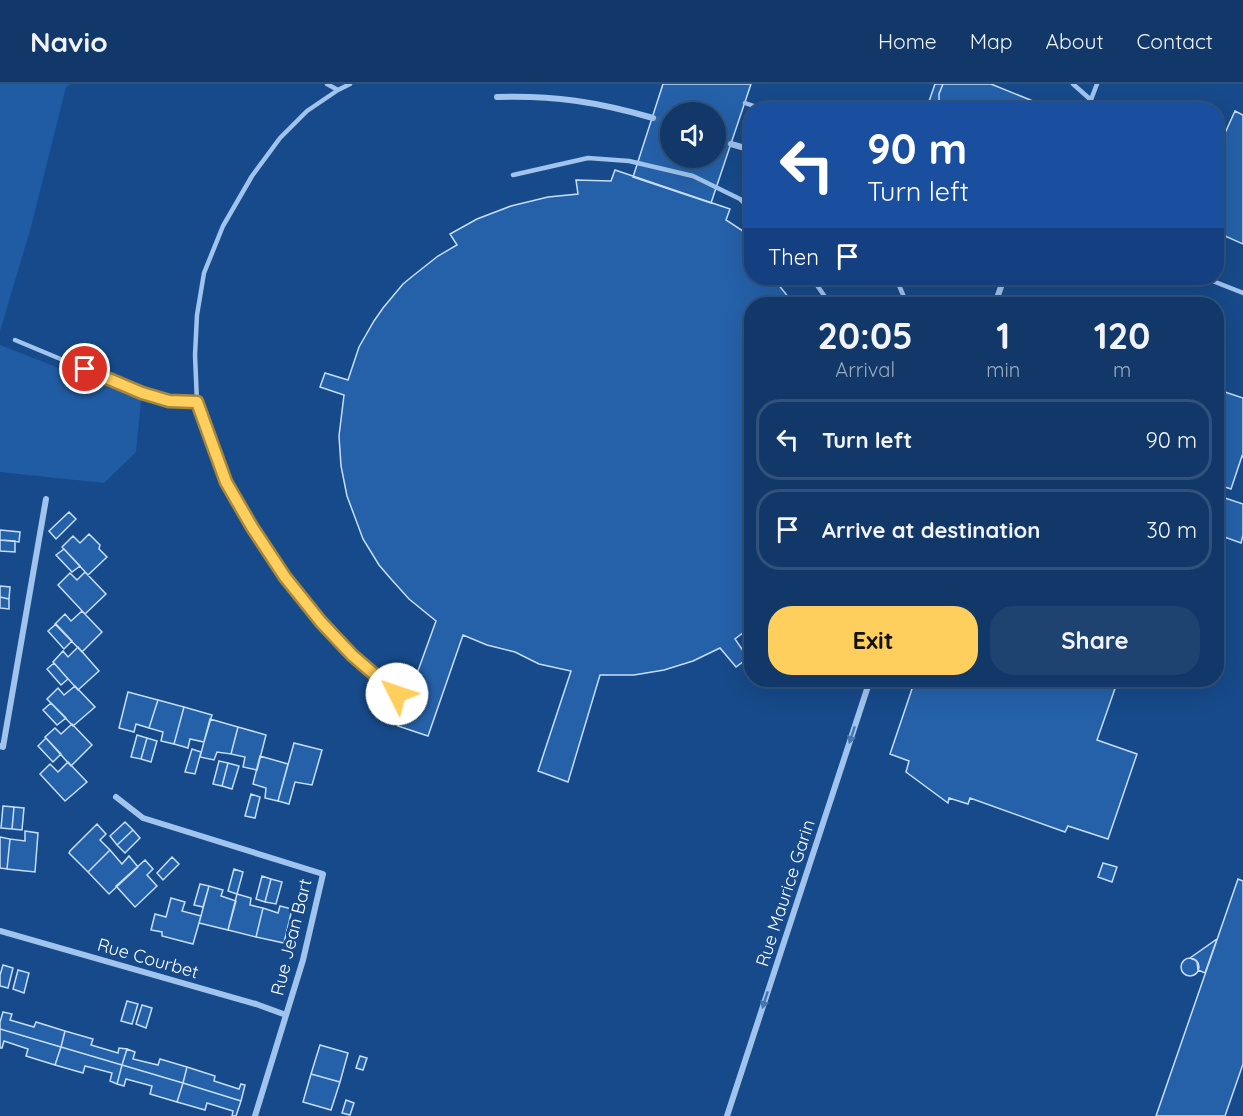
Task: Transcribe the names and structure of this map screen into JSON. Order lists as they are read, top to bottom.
{
  "streets": {
    "street": ["Rue Maurice Garin", "Rue Jean Bart", "Rue Courbet"]
  },
  "crossings": [
    ["Rue Jean Bart", "Rue Courbet"]
  ],
  "one_way": ["Rue Maurice Garin"],
  "page": {
    "header": "Navio",
    "nav": [
      "Home",
      "Map",
      "About",
      "Contact"
    ],
    "turn": ["90 m", "Turn left"],
    "then": "Then",
    "eta": [
      "20:05",
      "Arrival",
      "1",
      "min",
      "120",
      "m"
    ],
    "list": [
      {
        "name": "Turn left",
        "value": "90 m"
      },
      {
        "name": "Arrive at destination",
        "value": "30 m"
      }
    ],
    "buttons": ["Exit", "Share"]
  }
}
